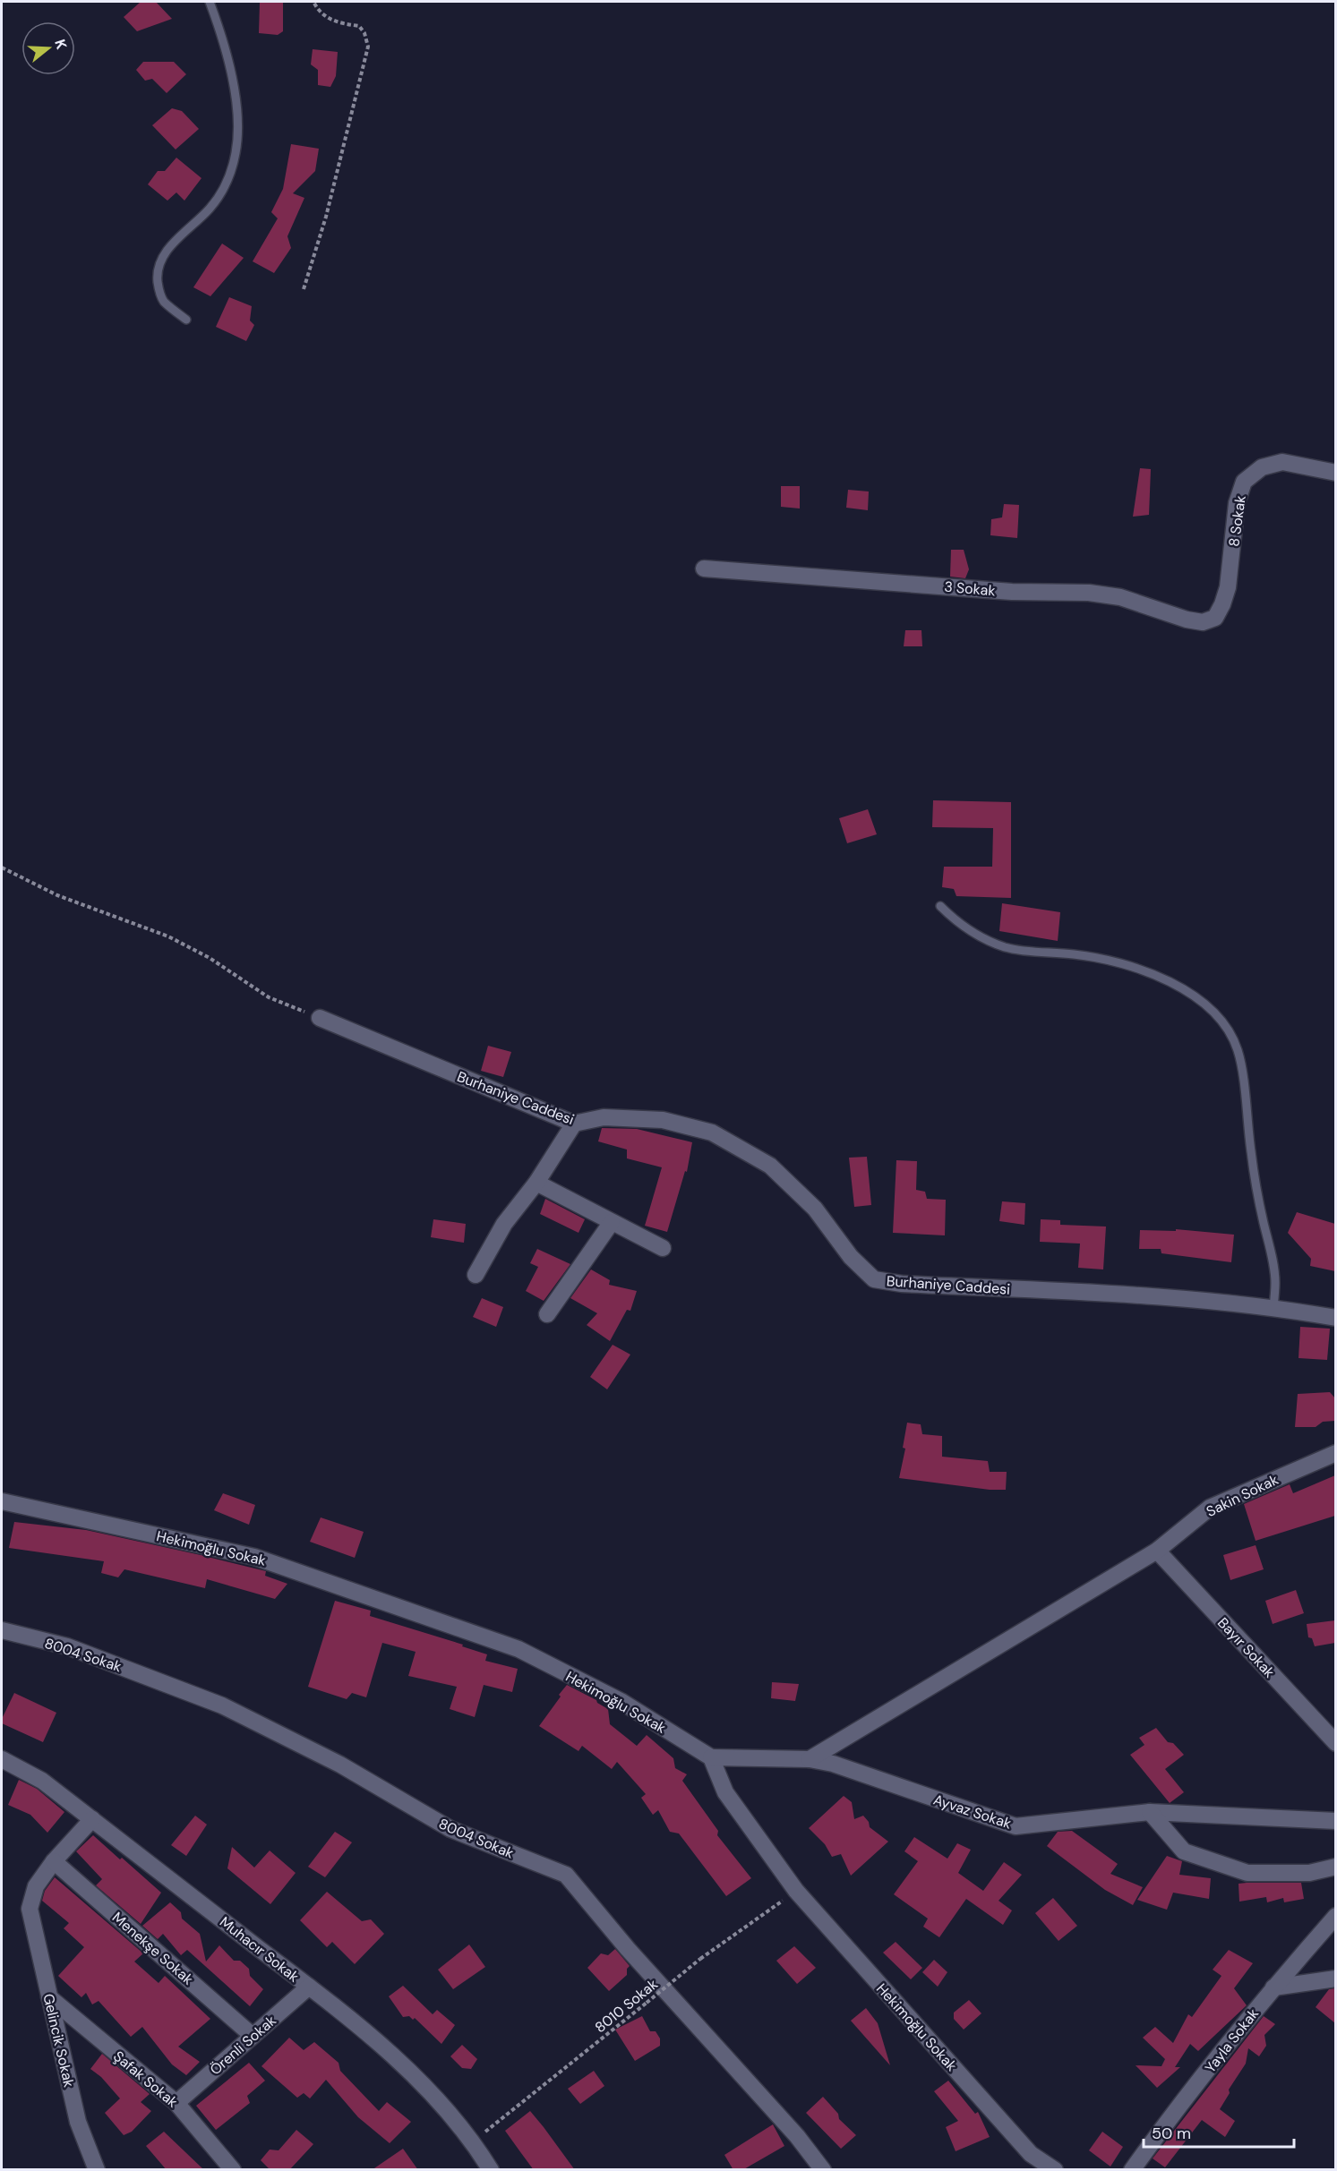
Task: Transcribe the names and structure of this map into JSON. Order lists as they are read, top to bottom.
{
  "streets": {
    "street": [
      "8 Sokak",
      "3 Sokak",
      "Burhaniye Caddesi",
      "Sakin Sokak",
      "Hekimoğlu Sokak",
      "Bayır Sokak",
      "8004 Sokak",
      "Ayvaz Sokak",
      "Menekşe Sokak",
      "Muhacır Sokak",
      "Gelincik Sokak",
      "Yayla Sokak",
      "Örenli Sokak",
      "Şafak Sokak"
    ],
    "path": ["8010 Sokak"]
  },
  "crossings": [
    ["8 Sokak", "3 Sokak"],
    ["Sakin Sokak", "Bayır Sokak"],
    ["Sakin Sokak", "Ayvaz Sokak"],
    ["Hekimoğlu Sokak", "Ayvaz Sokak"],
    ["Hekimoğlu Sokak", "8010 Sokak"],
    ["Menekşe Sokak", "Gelincik Sokak"],
    ["Menekşe Sokak", "Örenli Sokak"],
    ["Muhacır Sokak", "8010 Sokak"],
    ["Muhacır Sokak", "Örenli Sokak"],
    ["Gelincik Sokak", "Şafak Sokak"],
    ["Örenli Sokak", "Şafak Sokak"]
  ],
  "scale_bar": "50 m",
  "north": "right"
}
